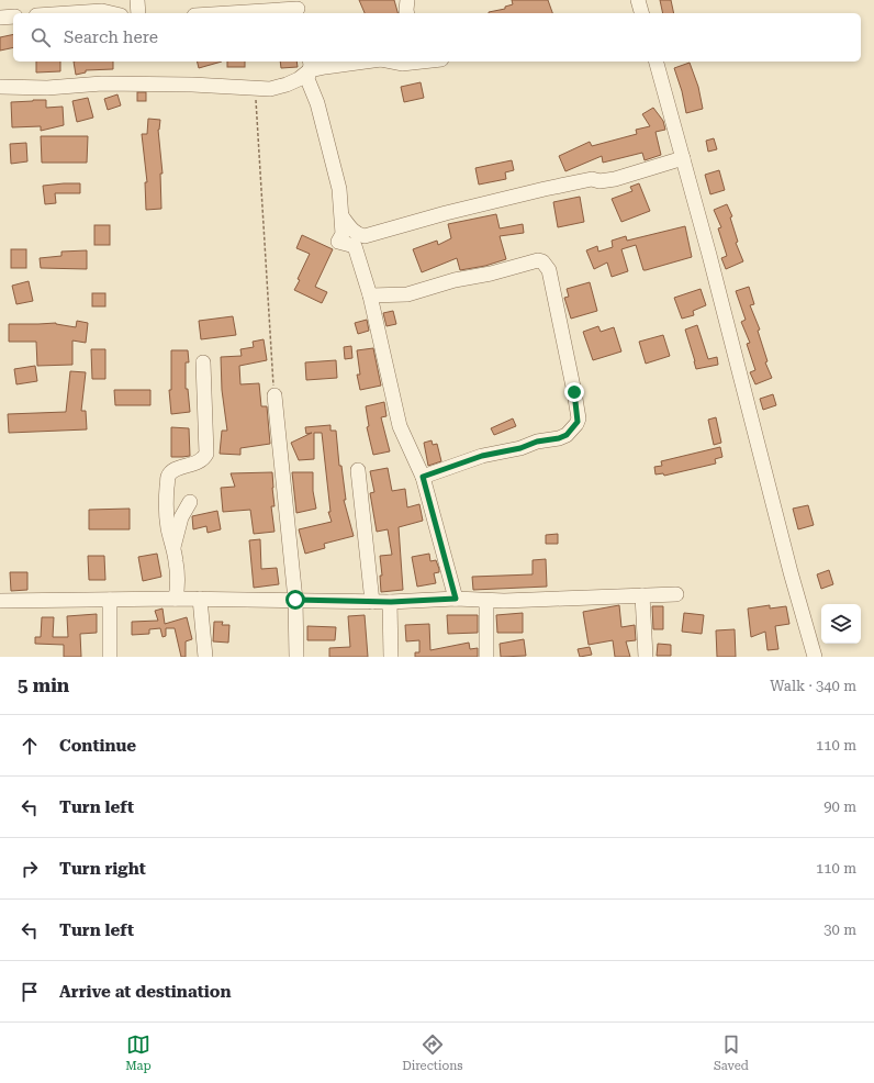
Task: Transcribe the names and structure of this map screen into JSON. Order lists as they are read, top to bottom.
{
  "page": {
    "search": "Search here",
    "heading": ["5 min", "Walk · 340 m"],
    "list": [
      ["Continue", "110 m"],
      ["Turn left", "90 m"],
      ["Turn right", "110 m"],
      ["Turn left", "30 m"],
      "Arrive at destination"
    ],
    "nav": ["Map", "Directions", "Saved"]
  }
}
